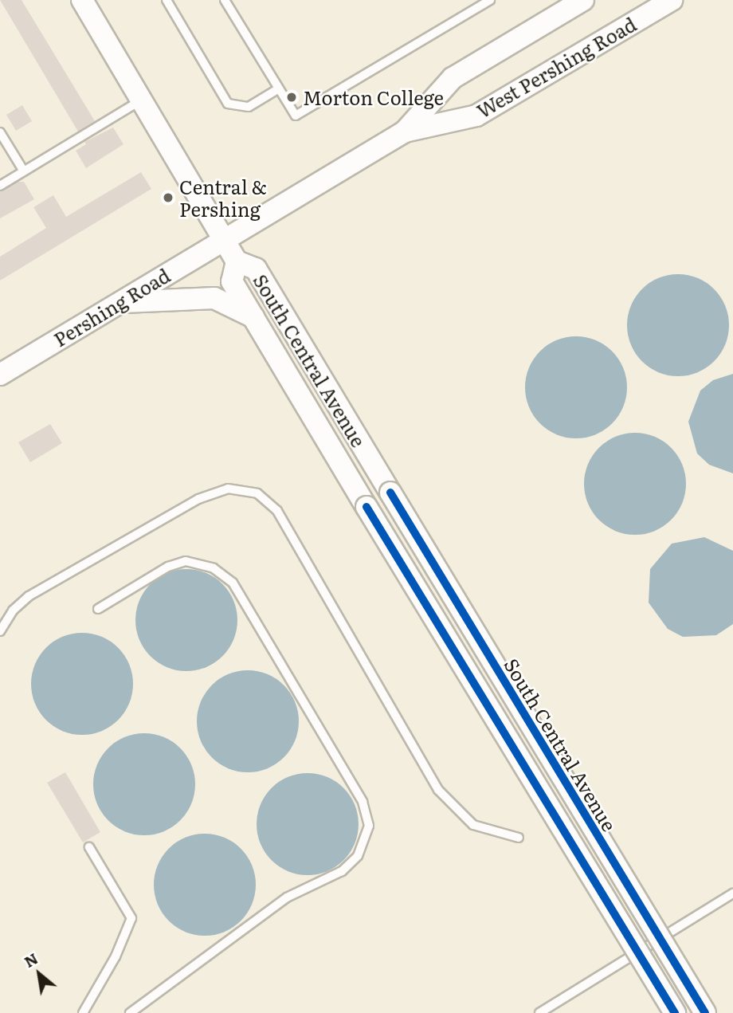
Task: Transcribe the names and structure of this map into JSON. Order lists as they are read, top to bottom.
{
  "streets": {
    "main road": ["West Pershing Road", "Pershing Road", "South Central Avenue"]
  },
  "crossings": [
    ["West Pershing Road", "Pershing Road"],
    ["West Pershing Road", "South Central Avenue"],
    ["Pershing Road", "South Central Avenue"]
  ],
  "places": ["Morton College", "Central & Pershing"],
  "north": "top left"
}
